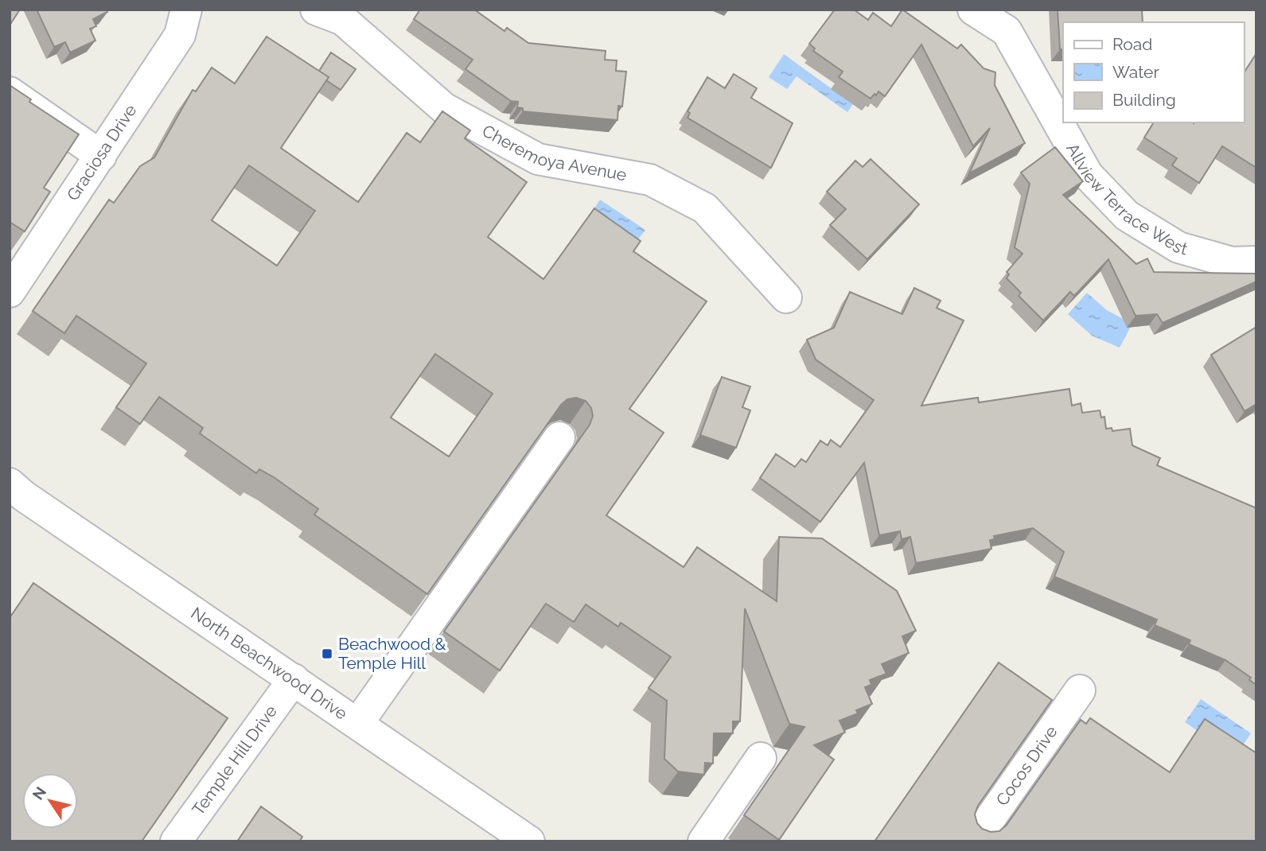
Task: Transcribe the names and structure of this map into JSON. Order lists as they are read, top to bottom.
{
  "streets": {
    "street": [
      "Cheremoya Avenue",
      "Graciosa Drive",
      "Allview Terrace West",
      "North Beachwood Drive",
      "Temple Hill Drive",
      "Cocos Drive"
    ]
  },
  "crossings": [
    ["North Beachwood Drive", "Temple Hill Drive"]
  ],
  "places": {
    "transit": ["Beachwood & Temple Hill"]
  },
  "legend": ["Road", "Water", "Building"],
  "north": "top left"
}
